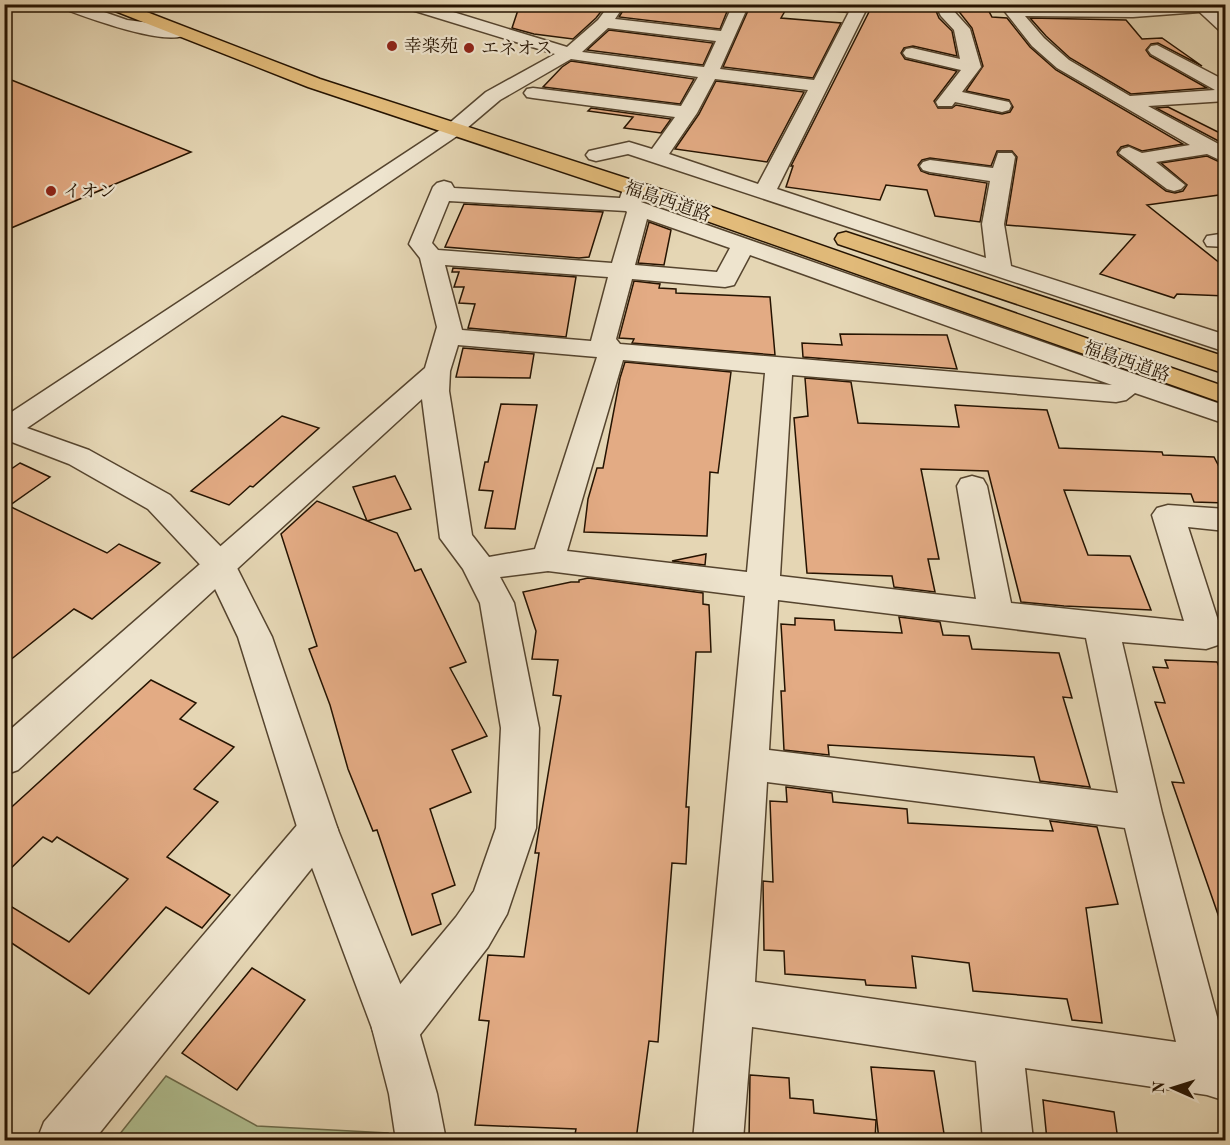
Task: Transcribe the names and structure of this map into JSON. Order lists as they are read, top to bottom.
{
  "streets": {
    "highway": ["福島西道路"]
  },
  "places": ["幸楽苑", "エネオス", "イオン"],
  "north": "left"
}
